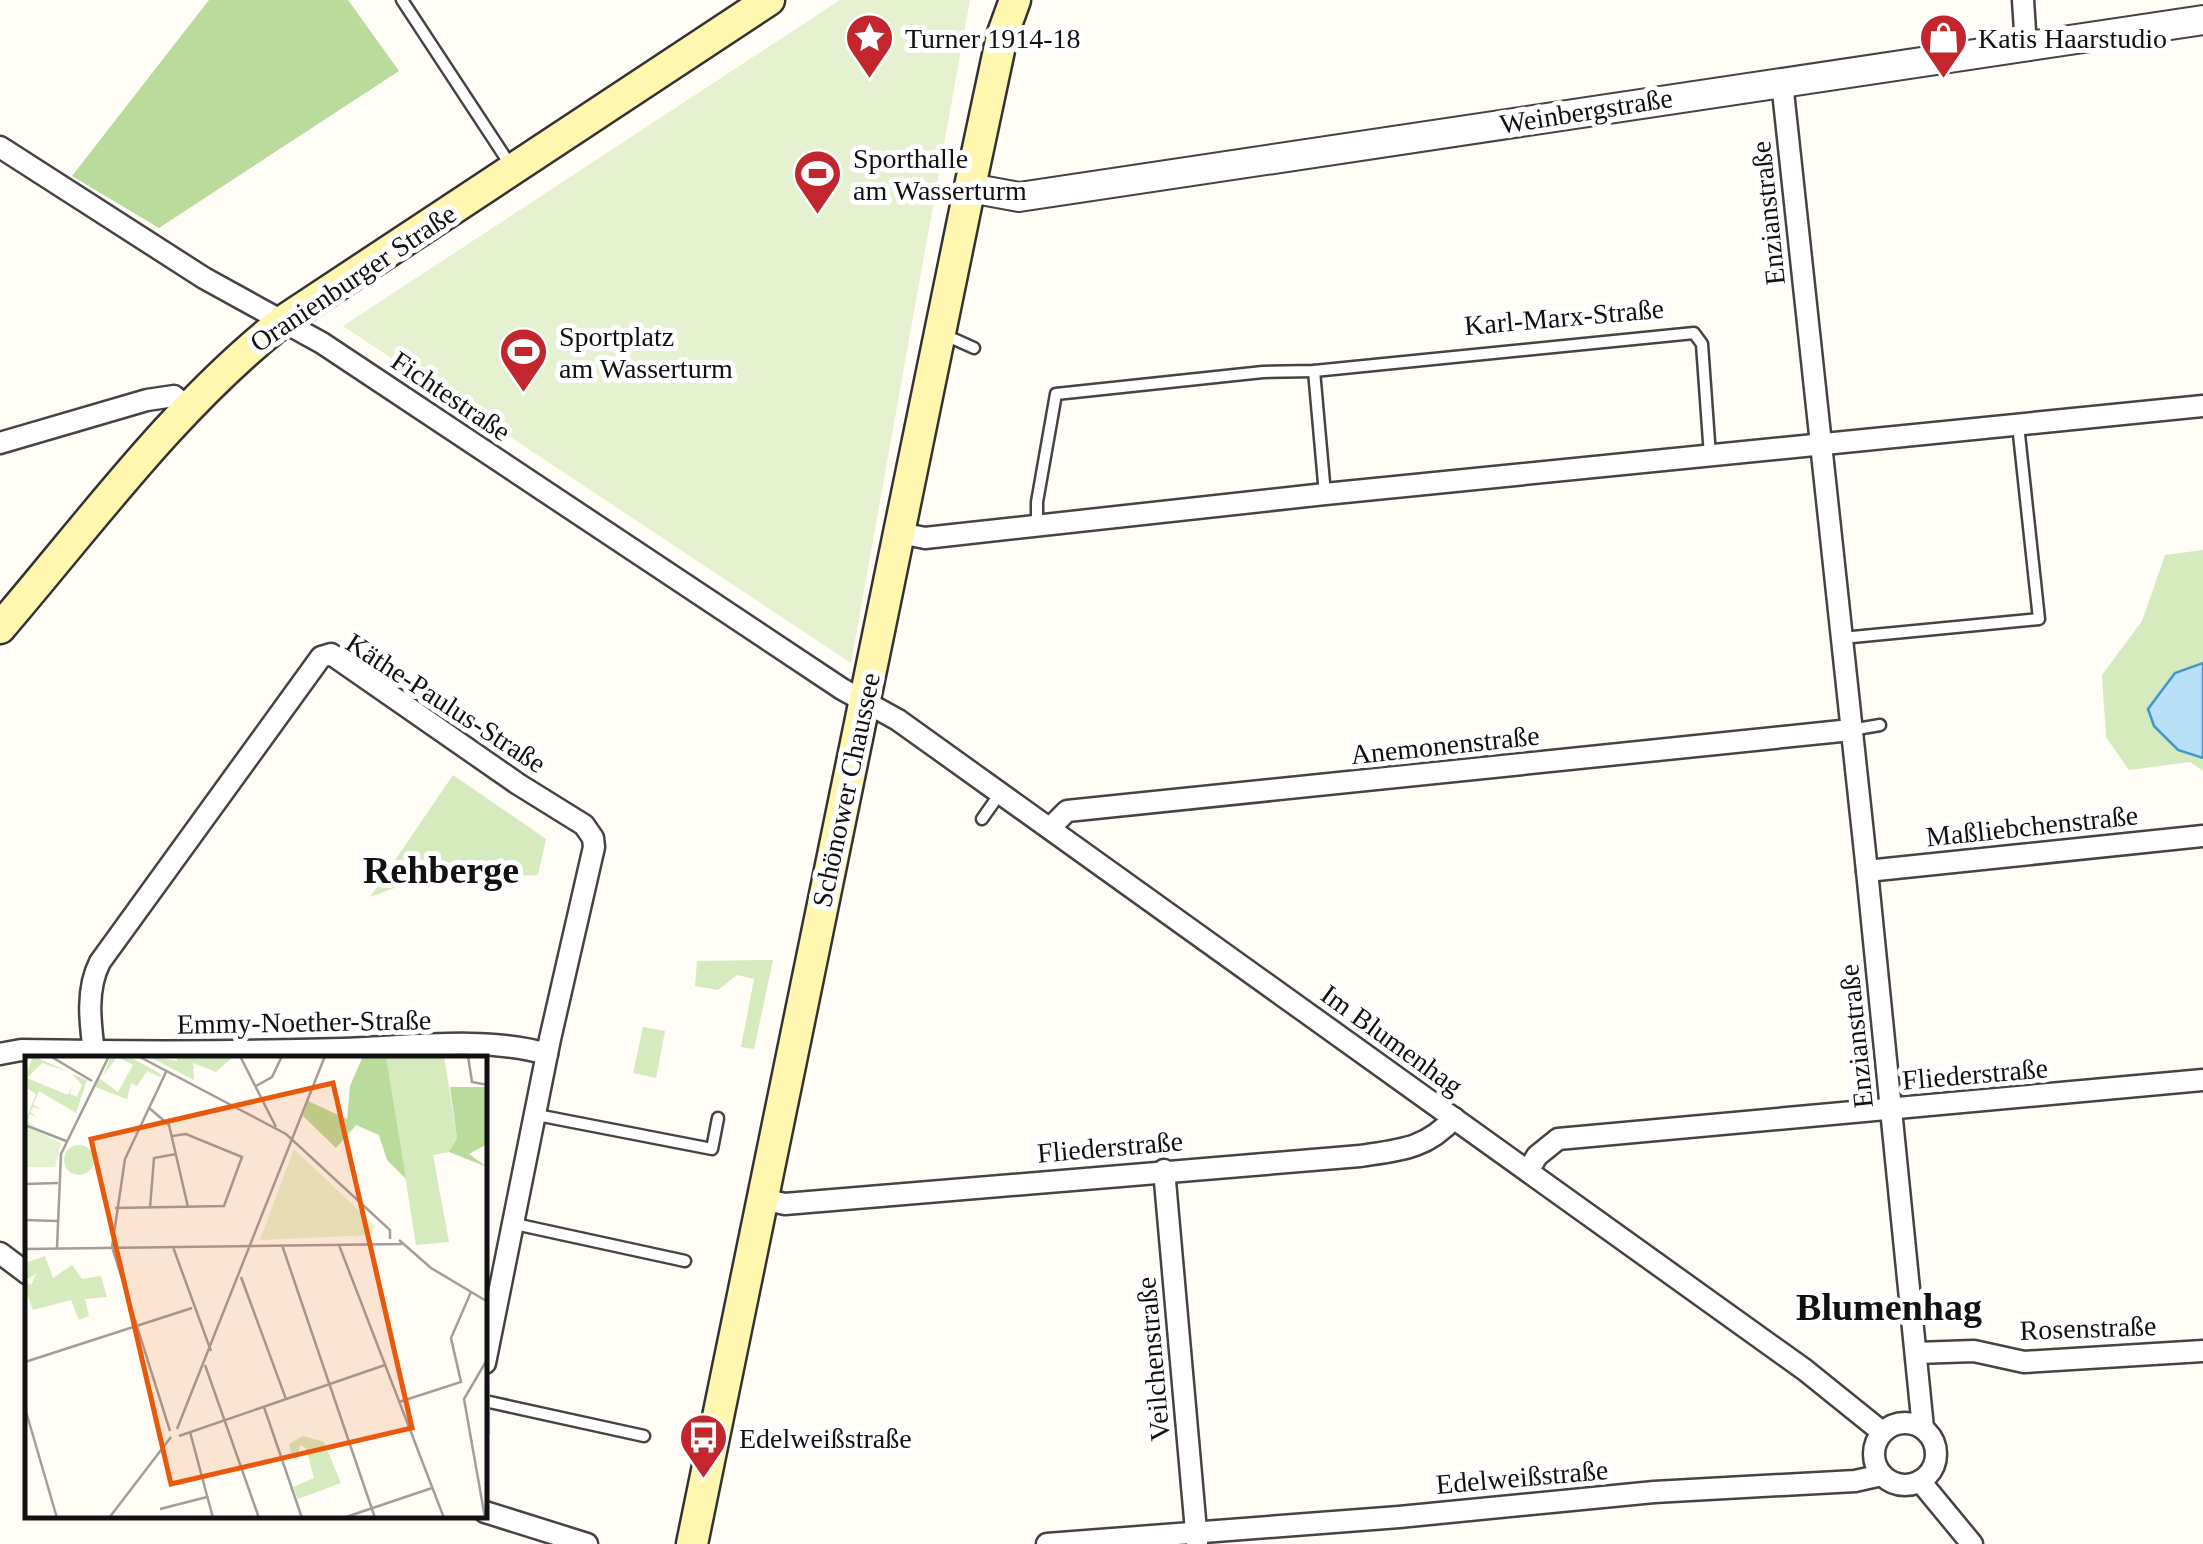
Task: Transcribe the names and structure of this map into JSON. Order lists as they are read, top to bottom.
{
  "streets": {
    "main road": ["Oranienburger Straße", "Schönower Chaussee"],
    "street": [
      "Weinbergstraße",
      "Enzianstraße",
      "Fichtestraße",
      "Käthe-Paulus-Straße",
      "Anemonenstraße",
      "Maßliebchenstraße",
      "Emmy-Noether-Straße",
      "Im Blumenhag",
      "Fliederstraße",
      "Rosenstraße",
      "Veilchenstraße",
      "Edelweißstraße"
    ],
    "lane": ["Karl-Marx-Straße"]
  },
  "crossings": [
    ["Weinbergstraße", "Enzianstraße"],
    ["Weinbergstraße", "Schönower Chaussee"],
    ["Enzianstraße", "Anemonenstraße"],
    ["Enzianstraße", "Maßliebchenstraße"],
    ["Enzianstraße", "Im Blumenhag"],
    ["Enzianstraße", "Fliederstraße"],
    ["Enzianstraße", "Rosenstraße"],
    ["Enzianstraße", "Edelweißstraße"],
    ["Oranienburger Straße", "Fichtestraße"],
    ["Fichtestraße", "Schönower Chaussee"],
    ["Fichtestraße", "Im Blumenhag"],
    ["Käthe-Paulus-Straße", "Emmy-Noether-Straße"],
    ["Anemonenstraße", "Im Blumenhag"],
    ["Schönower Chaussee", "Im Blumenhag"],
    ["Schönower Chaussee", "Fliederstraße"],
    ["Im Blumenhag", "Fliederstraße"],
    ["Im Blumenhag", "Edelweißstraße"],
    ["Fliederstraße", "Veilchenstraße"],
    ["Veilchenstraße", "Edelweißstraße"]
  ],
  "districts": ["Rehberge", "Blumenhag"],
  "places": {
    "place": ["Turner 1914-18"],
    "shop": ["Katis Haarstudio"],
    "sports": ["Sporthalle am Wasserturm", "Sportplatz am Wasserturm"],
    "bus stop": ["Edelweißstraße"]
  }
}
